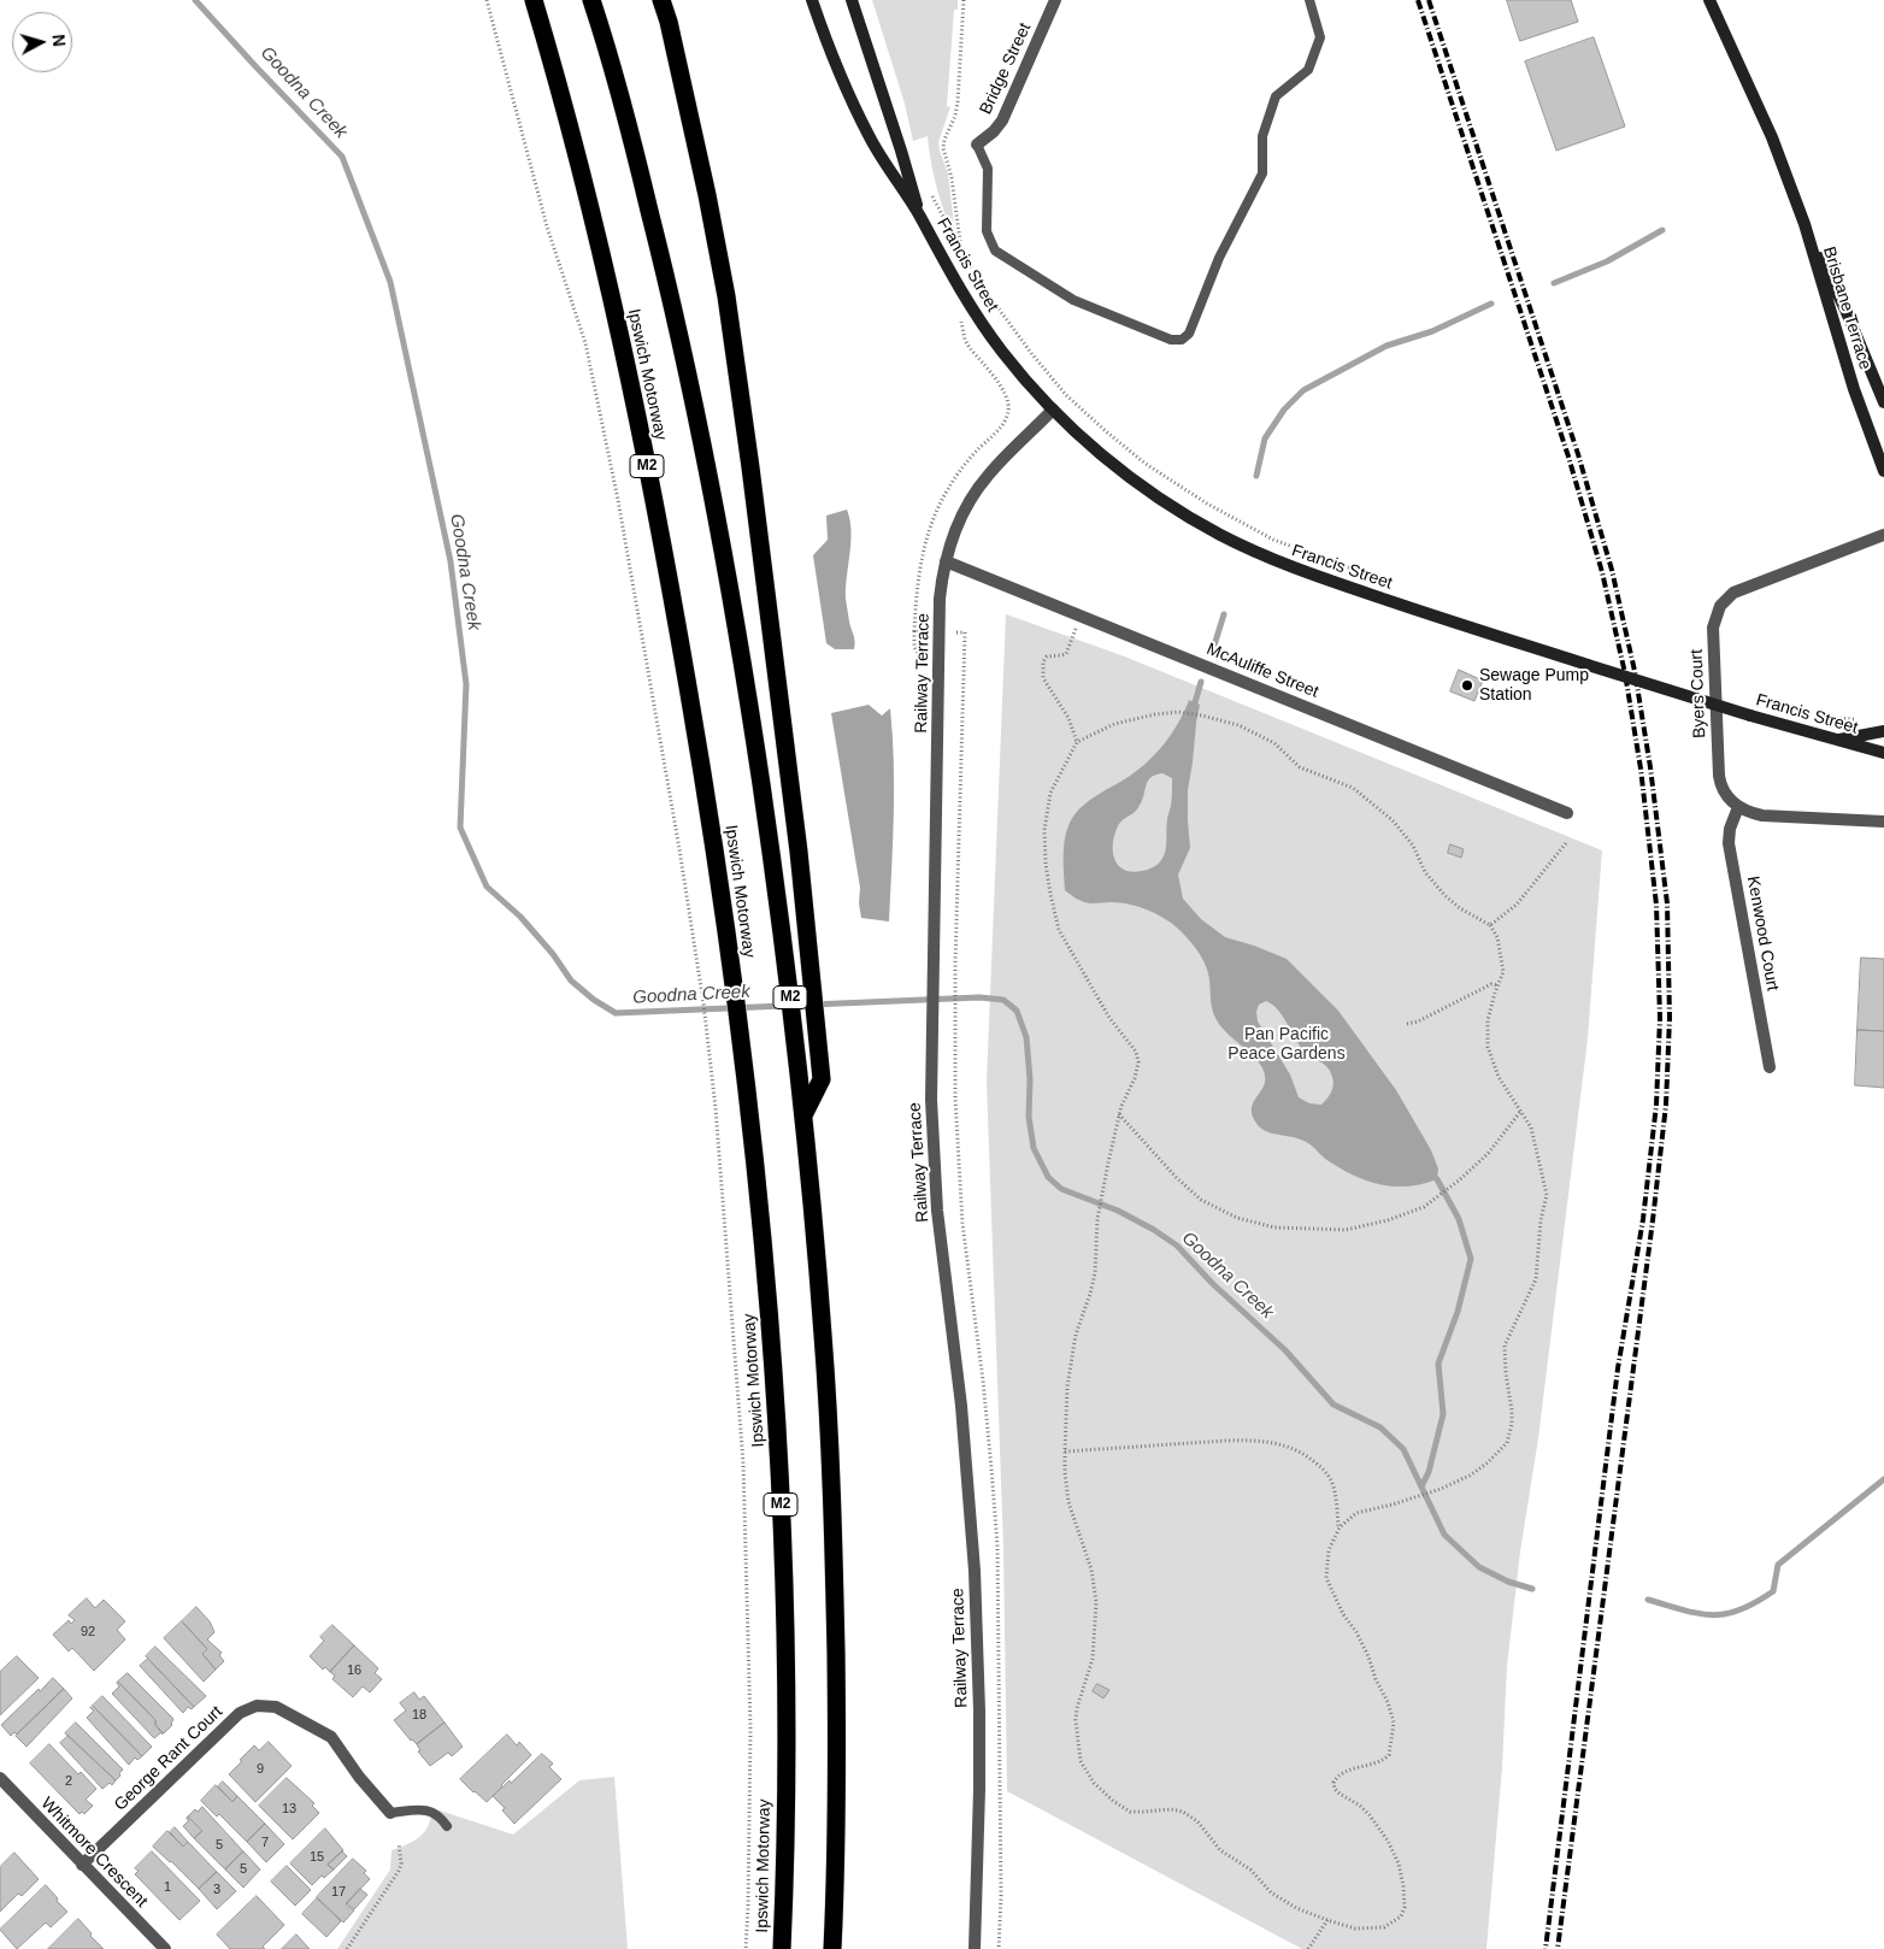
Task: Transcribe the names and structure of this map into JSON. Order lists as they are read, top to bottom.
{
  "streets": {
    "highway": ["Ipswich Motorway", "M2"],
    "main road": ["Francis Street", "Brisbane Terrace"],
    "street": [
      "Bridge Street",
      "McAuliffe Street",
      "Railway Terrace",
      "Byers Court",
      "Kenwood Court",
      "George Rant Court",
      "Whitmore Crescent"
    ]
  },
  "crossings": [
    ["Francis Street", "Railway Terrace"],
    ["McAuliffe Street", "Railway Terrace"],
    ["Byers Court", "Kenwood Court"],
    ["George Rant Court", "Whitmore Crescent"]
  ],
  "water": ["Goodna Creek"],
  "parks": ["Pan Pacific Peace Gardens"],
  "places": ["Sewage Pump Station"],
  "house_numbers": [
    "92",
    "16",
    "18",
    "9",
    "2",
    "13",
    "7",
    "5",
    "15",
    "5",
    "1",
    "3",
    "17"
  ],
  "north": "right"
}
